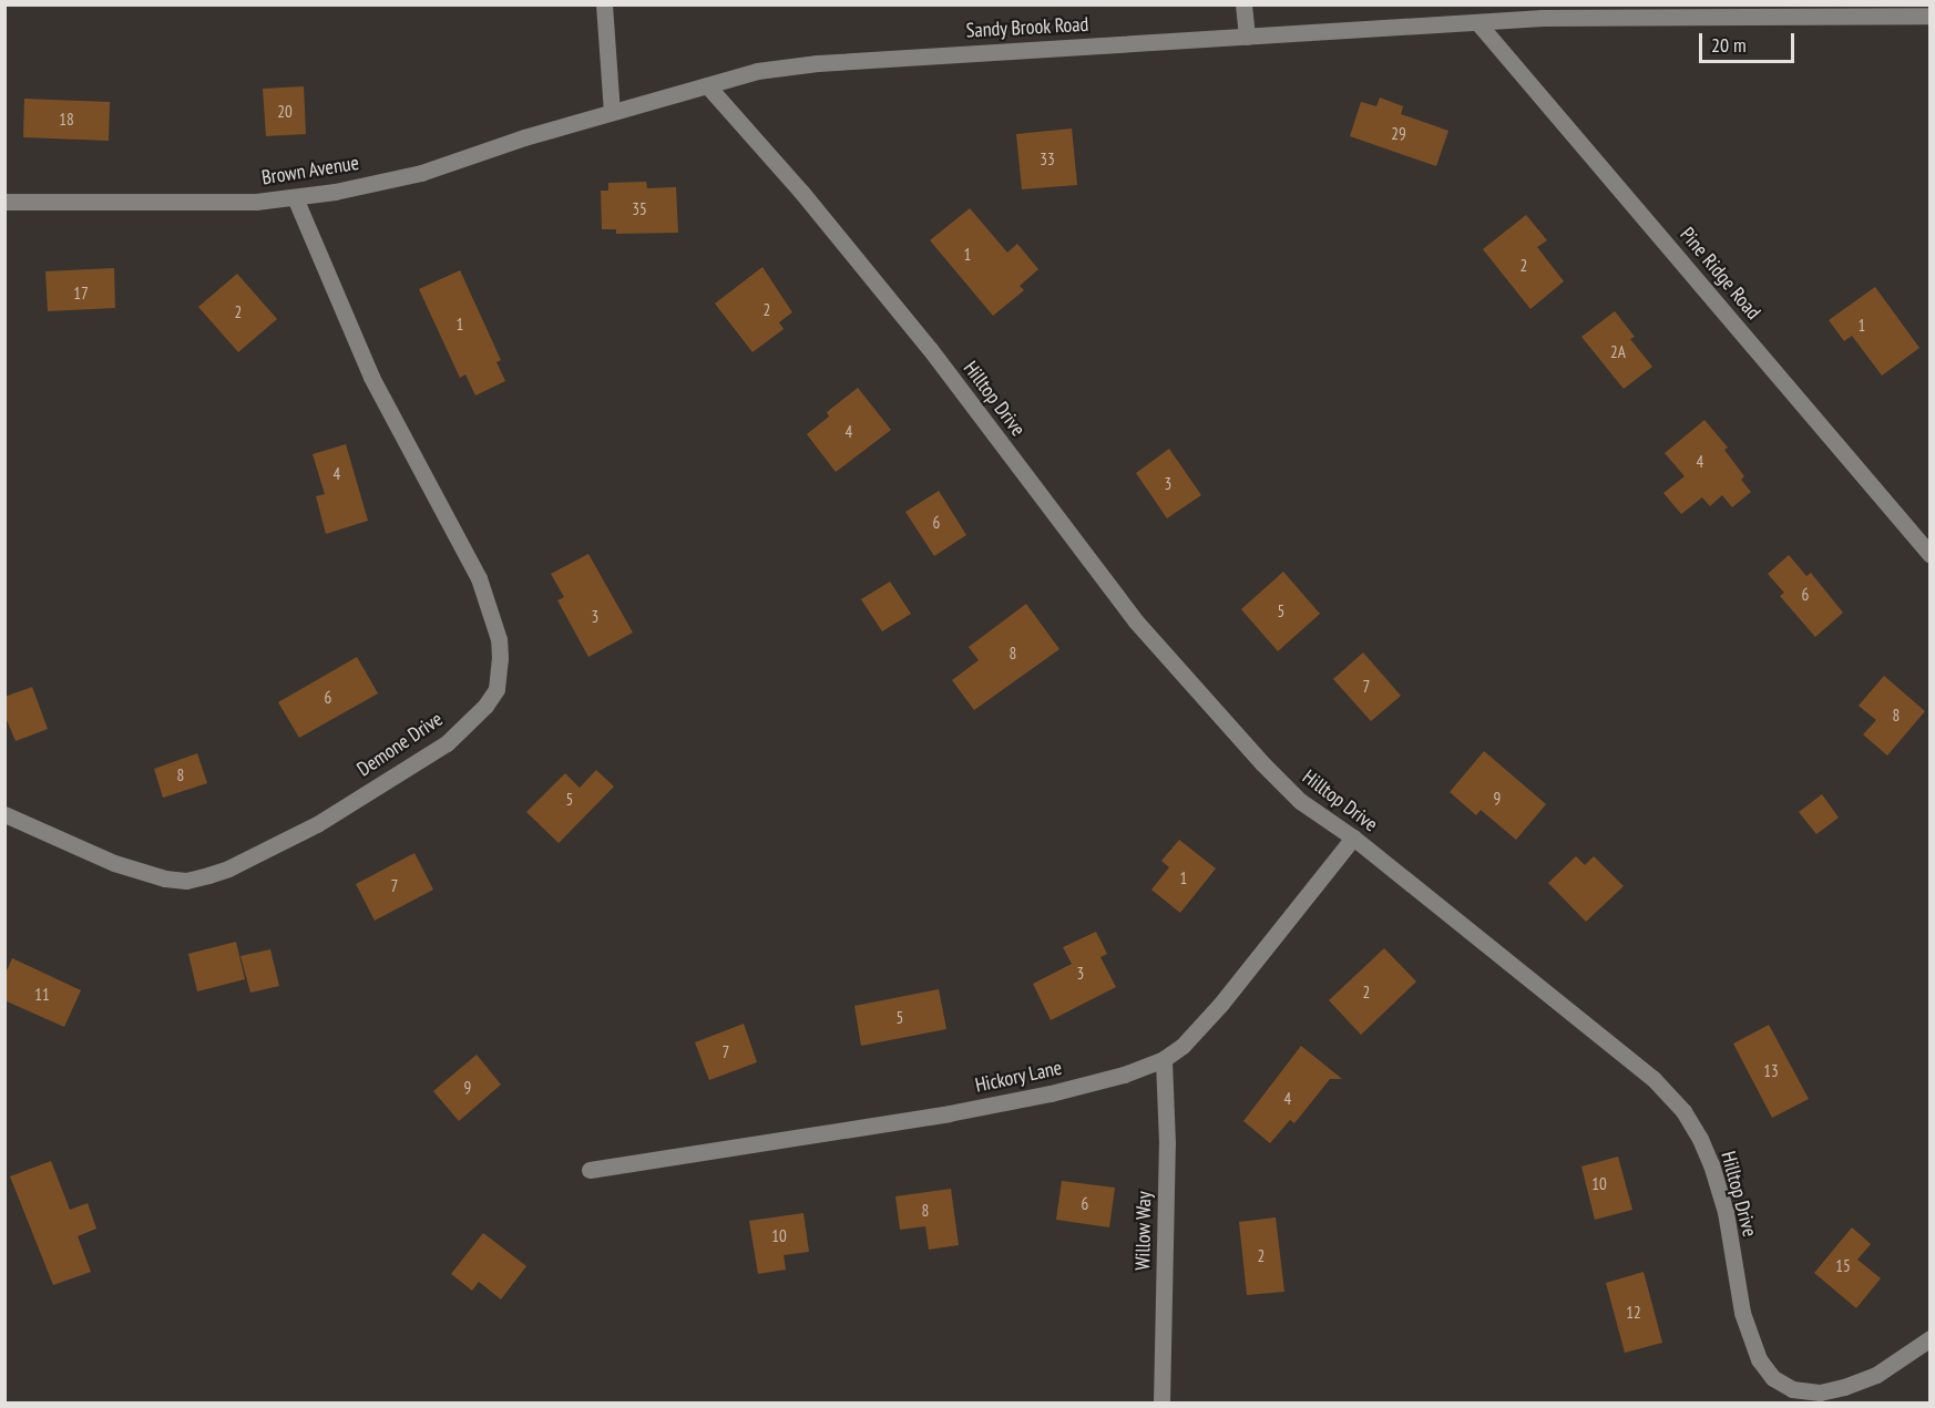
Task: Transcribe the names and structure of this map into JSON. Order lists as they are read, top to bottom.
{
  "streets": {
    "street": [
      "Sandy Brook Road",
      "Brown Avenue",
      "Pine Ridge Road",
      "Hilltop Drive",
      "Demone Drive",
      "Hickory Lane",
      "Willow Way"
    ]
  },
  "crossings": [
    ["Sandy Brook Road", "Brown Avenue"],
    ["Sandy Brook Road", "Pine Ridge Road"],
    ["Sandy Brook Road", "Hilltop Drive"],
    ["Brown Avenue", "Demone Drive"],
    ["Hilltop Drive", "Hickory Lane"],
    ["Hickory Lane", "Willow Way"]
  ],
  "house_numbers": [
    "20",
    "18",
    "29",
    "33",
    "35",
    "1",
    "2",
    "17",
    "2",
    "2",
    "1",
    "1",
    "2A",
    "4",
    "4",
    "4",
    "3",
    "6",
    "6",
    "5",
    "3",
    "8",
    "7",
    "6",
    "8",
    "8",
    "9",
    "5",
    "1",
    "7",
    "3",
    "2",
    "11",
    "5",
    "7",
    "13",
    "9",
    "4",
    "10",
    "6",
    "8",
    "10",
    "2",
    "15",
    "12"
  ],
  "scale_bar": "20 m"
}
